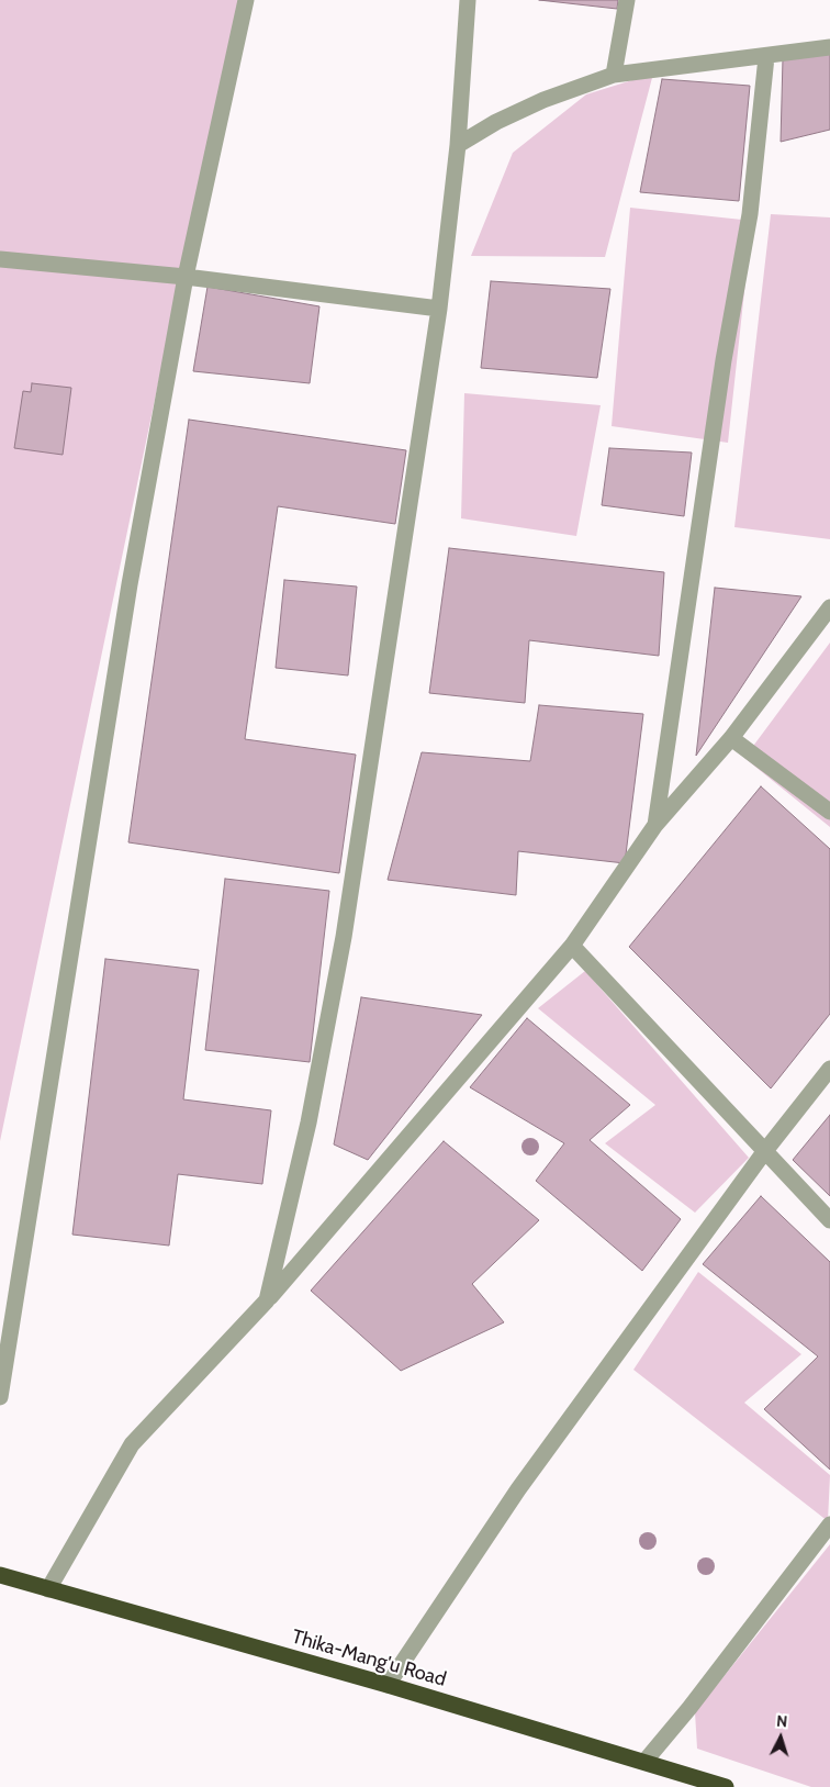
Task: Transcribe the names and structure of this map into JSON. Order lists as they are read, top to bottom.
{
  "streets": {
    "highway": ["Thika-Mang'u Road"]
  },
  "north": "top"
}
